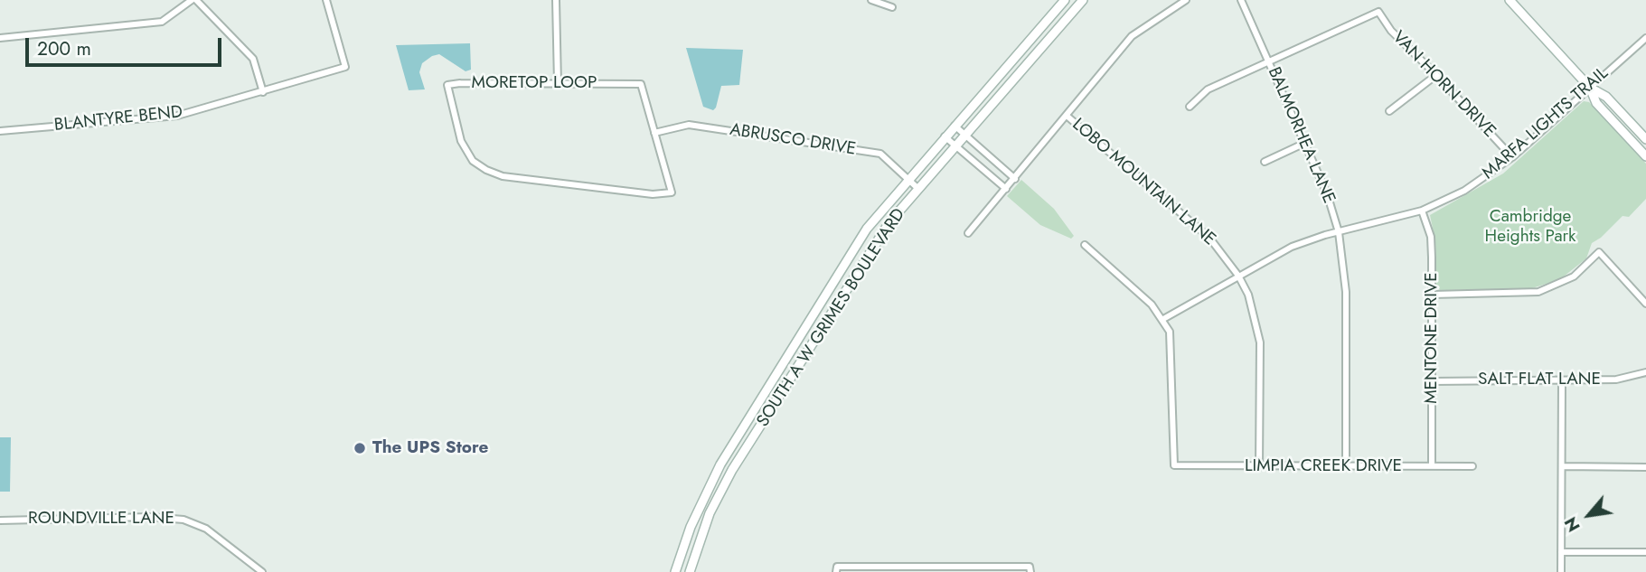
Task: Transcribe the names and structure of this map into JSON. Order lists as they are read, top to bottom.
{
  "streets": {
    "main road": ["SOUTH A W GRIMES BOULEVARD"],
    "street": [
      "MORETOP LOOP",
      "VAN HORN DRIVE",
      "BLANTYRE BEND",
      "MARFA LIGHTS TRAIL",
      "BALMORHEA LANE",
      "ABRUSCO DRIVE",
      "LOBO MOUNTAIN LANE",
      "MENTONE DRIVE",
      "SALT FLAT LANE",
      "LIMPIA CREEK DRIVE",
      "ROUNDVILLE LANE"
    ]
  },
  "crossings": [
    ["MORETOP LOOP", "ABRUSCO DRIVE"],
    ["VAN HORN DRIVE", "MARFA LIGHTS TRAIL"],
    ["VAN HORN DRIVE", "BALMORHEA LANE"],
    ["MARFA LIGHTS TRAIL", "BALMORHEA LANE"],
    ["MARFA LIGHTS TRAIL", "LOBO MOUNTAIN LANE"],
    ["MARFA LIGHTS TRAIL", "MENTONE DRIVE"],
    ["MARFA LIGHTS TRAIL", "LIMPIA CREEK DRIVE"],
    ["BALMORHEA LANE", "LIMPIA CREEK DRIVE"],
    ["ABRUSCO DRIVE", "SOUTH A W GRIMES BOULEVARD"],
    ["LOBO MOUNTAIN LANE", "LIMPIA CREEK DRIVE"],
    ["MENTONE DRIVE", "SALT FLAT LANE"],
    ["MENTONE DRIVE", "LIMPIA CREEK DRIVE"]
  ],
  "parks": ["Cambridge Heights Park"],
  "places": ["The UPS Store"],
  "scale_bar": "200 m",
  "north": "bottom left"
}
